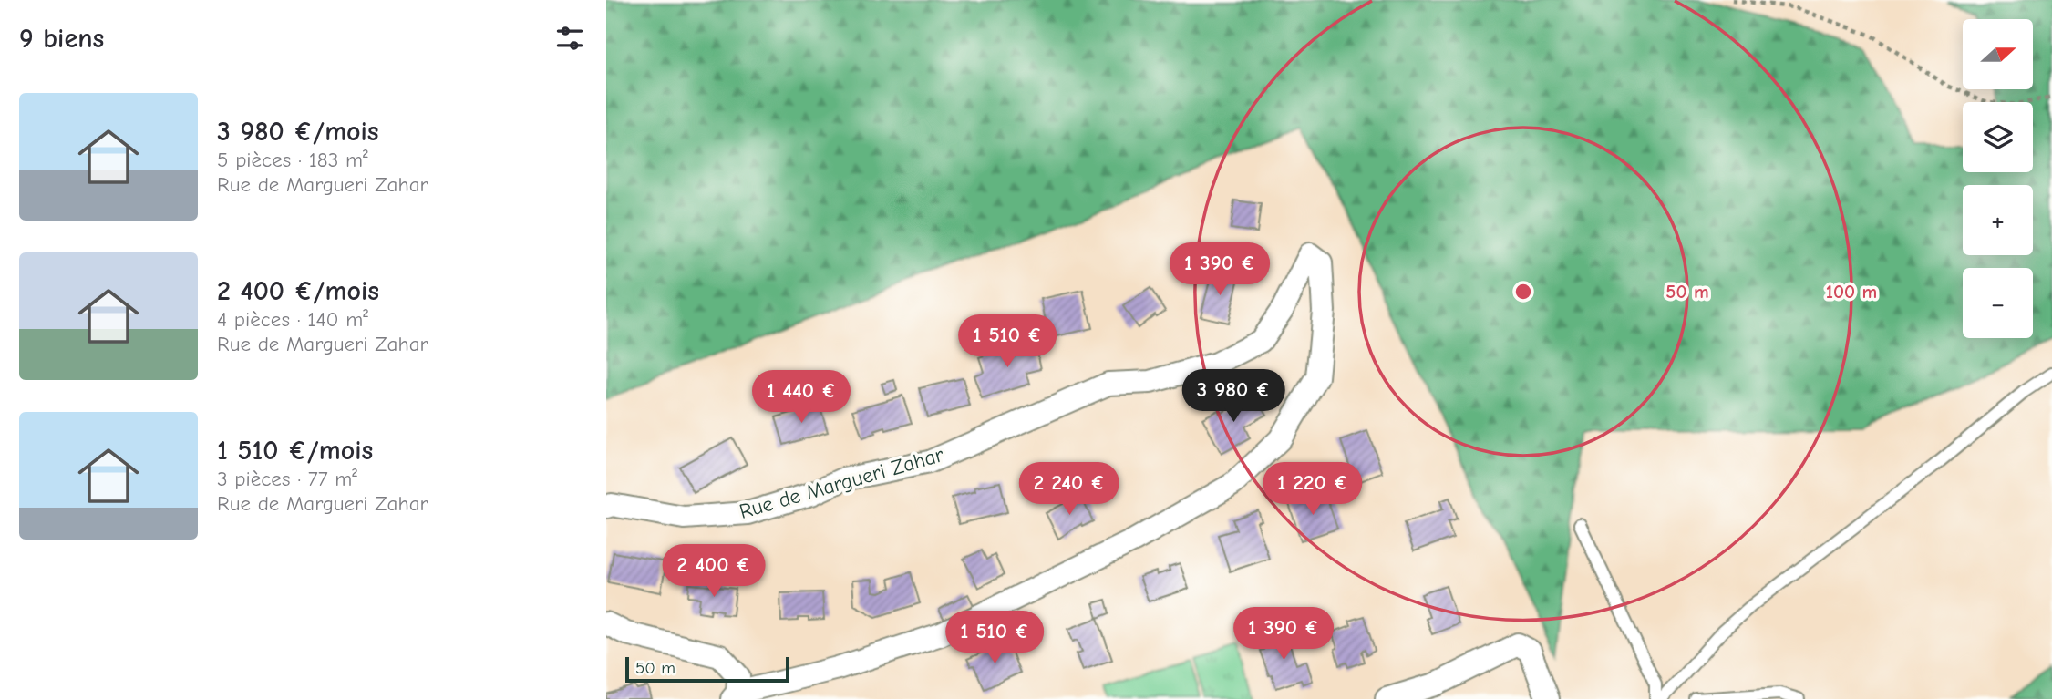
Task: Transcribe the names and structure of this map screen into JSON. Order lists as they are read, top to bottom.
{
  "streets": {
    "street": ["Rue de Margueri Zahar"]
  },
  "scale_bar": "50 m",
  "north": "right",
  "page": {
    "heading": "9 biens",
    "map_buttons": ["+", "−"],
    "list": [
      {
        "name": "3 980 €/mois",
        "note": "5 pièces · 183 m² · Rue de Margueri Zahar"
      },
      {
        "name": "2 400 €/mois",
        "note": "4 pièces · 140 m² · Rue de Margueri Zahar"
      },
      {
        "name": "1 510 €/mois",
        "note": "3 pièces · 77 m² · Rue de Margueri Zahar"
      }
    ],
    "price": [
      "1 390 €",
      "1 510 €",
      "3 980 €",
      "1 440 €",
      "2 240 €",
      "1 220 €",
      "2 400 €",
      "1 390 €",
      "1 510 €"
    ],
    "scale": "50 m"
  },
  "rings": ["50 m", "100 m"]
}
